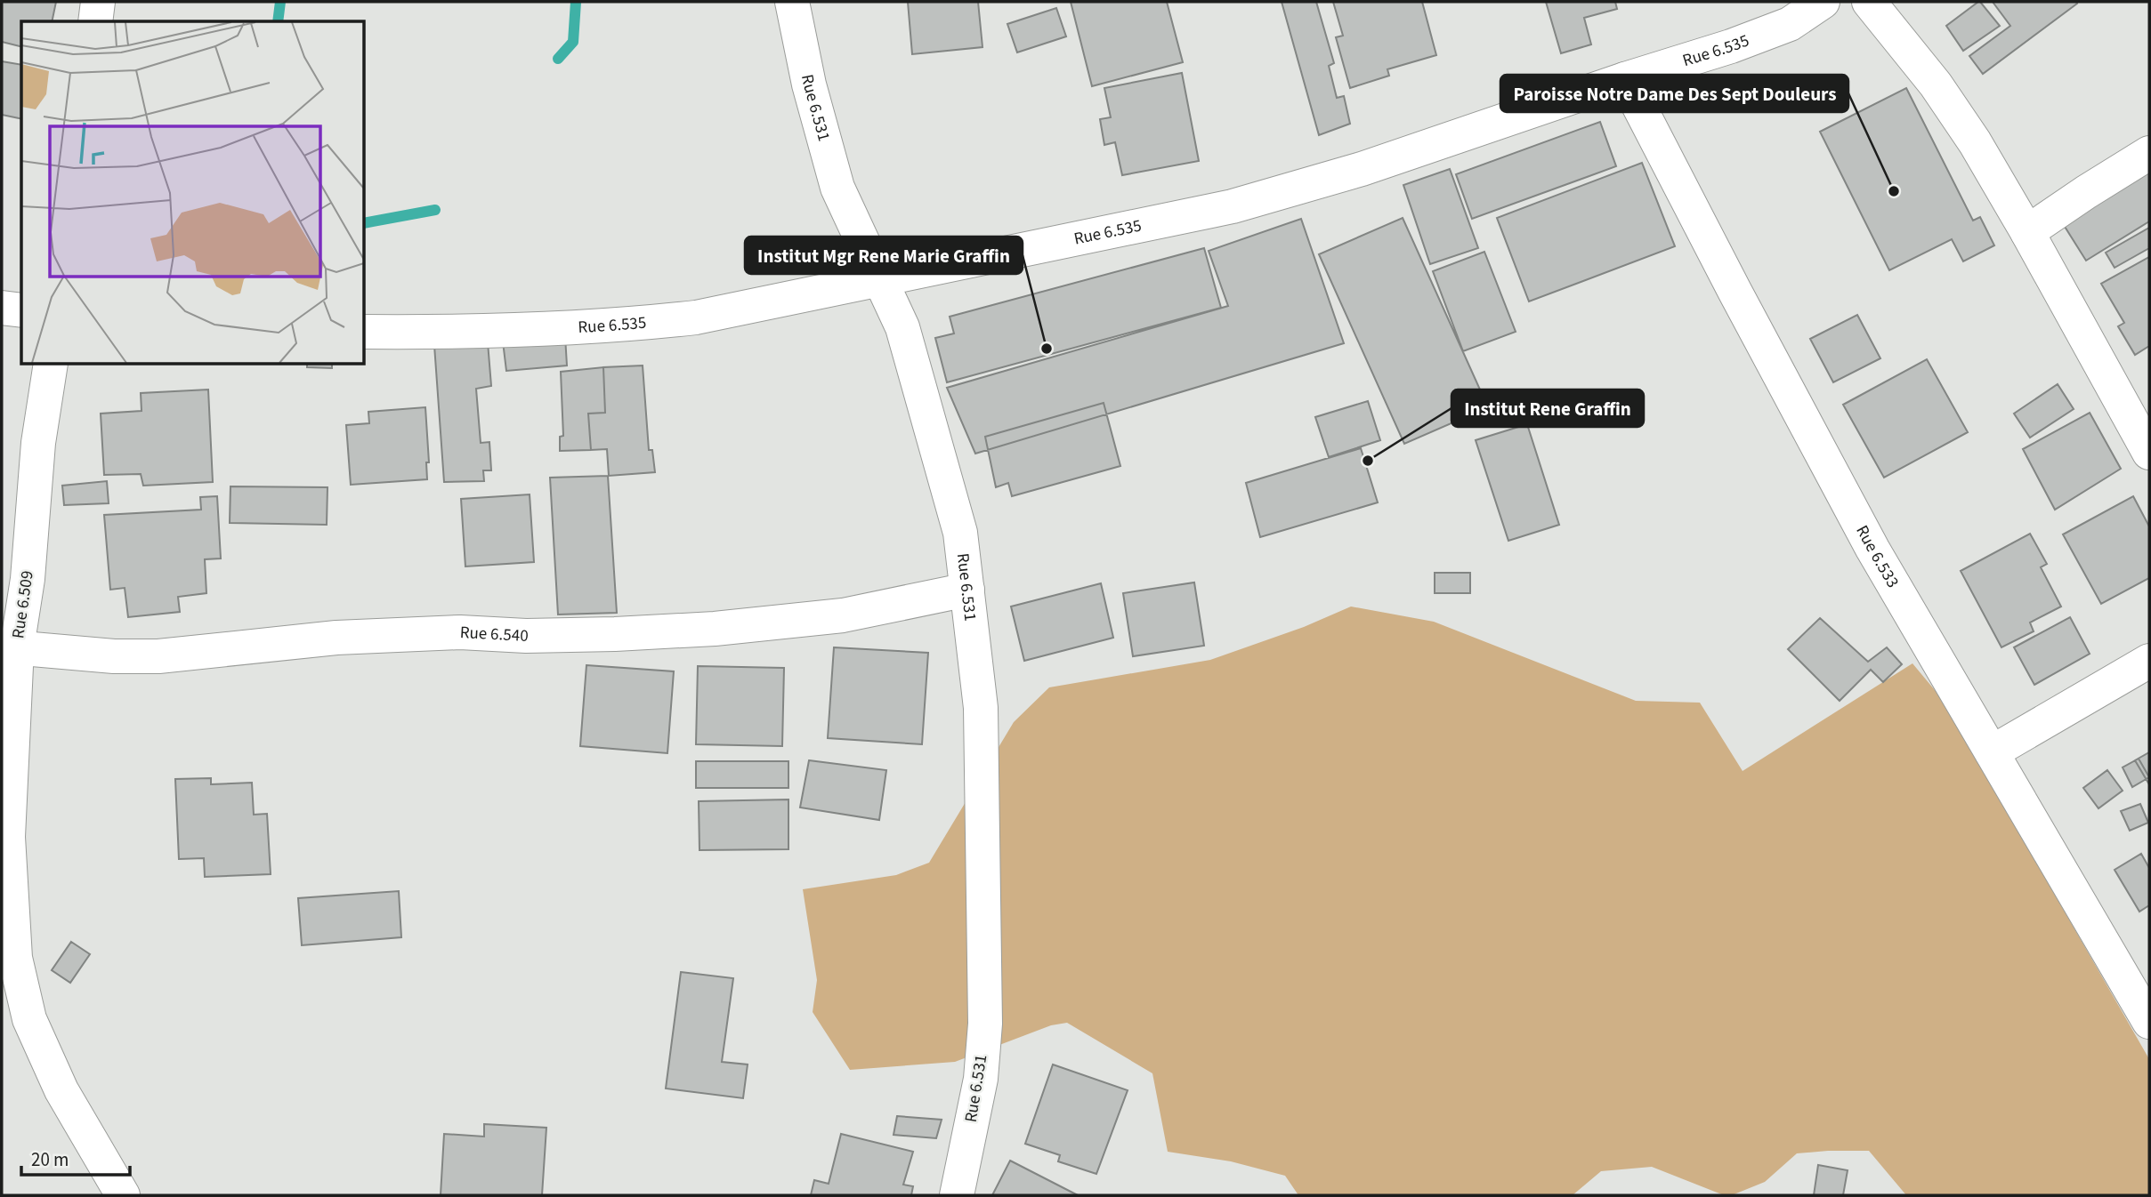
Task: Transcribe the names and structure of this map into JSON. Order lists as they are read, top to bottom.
{
  "streets": {
    "street": [
      "Rue 6.535",
      "Rue 6.531",
      "Rue 6.533",
      "Rue 6.509",
      "Rue 6.540"
    ]
  },
  "crossings": [
    ["Rue 6.535", "Rue 6.531"],
    ["Rue 6.535", "Rue 6.533"],
    ["Rue 6.531", "Rue 6.540"],
    ["Rue 6.509", "Rue 6.540"]
  ],
  "places": ["Paroisse Notre Dame Des Sept Douleurs", "Institut Mgr Rene Marie Graffin", "Institut Rene Graffin"],
  "scale_bar": "20 m"
}
